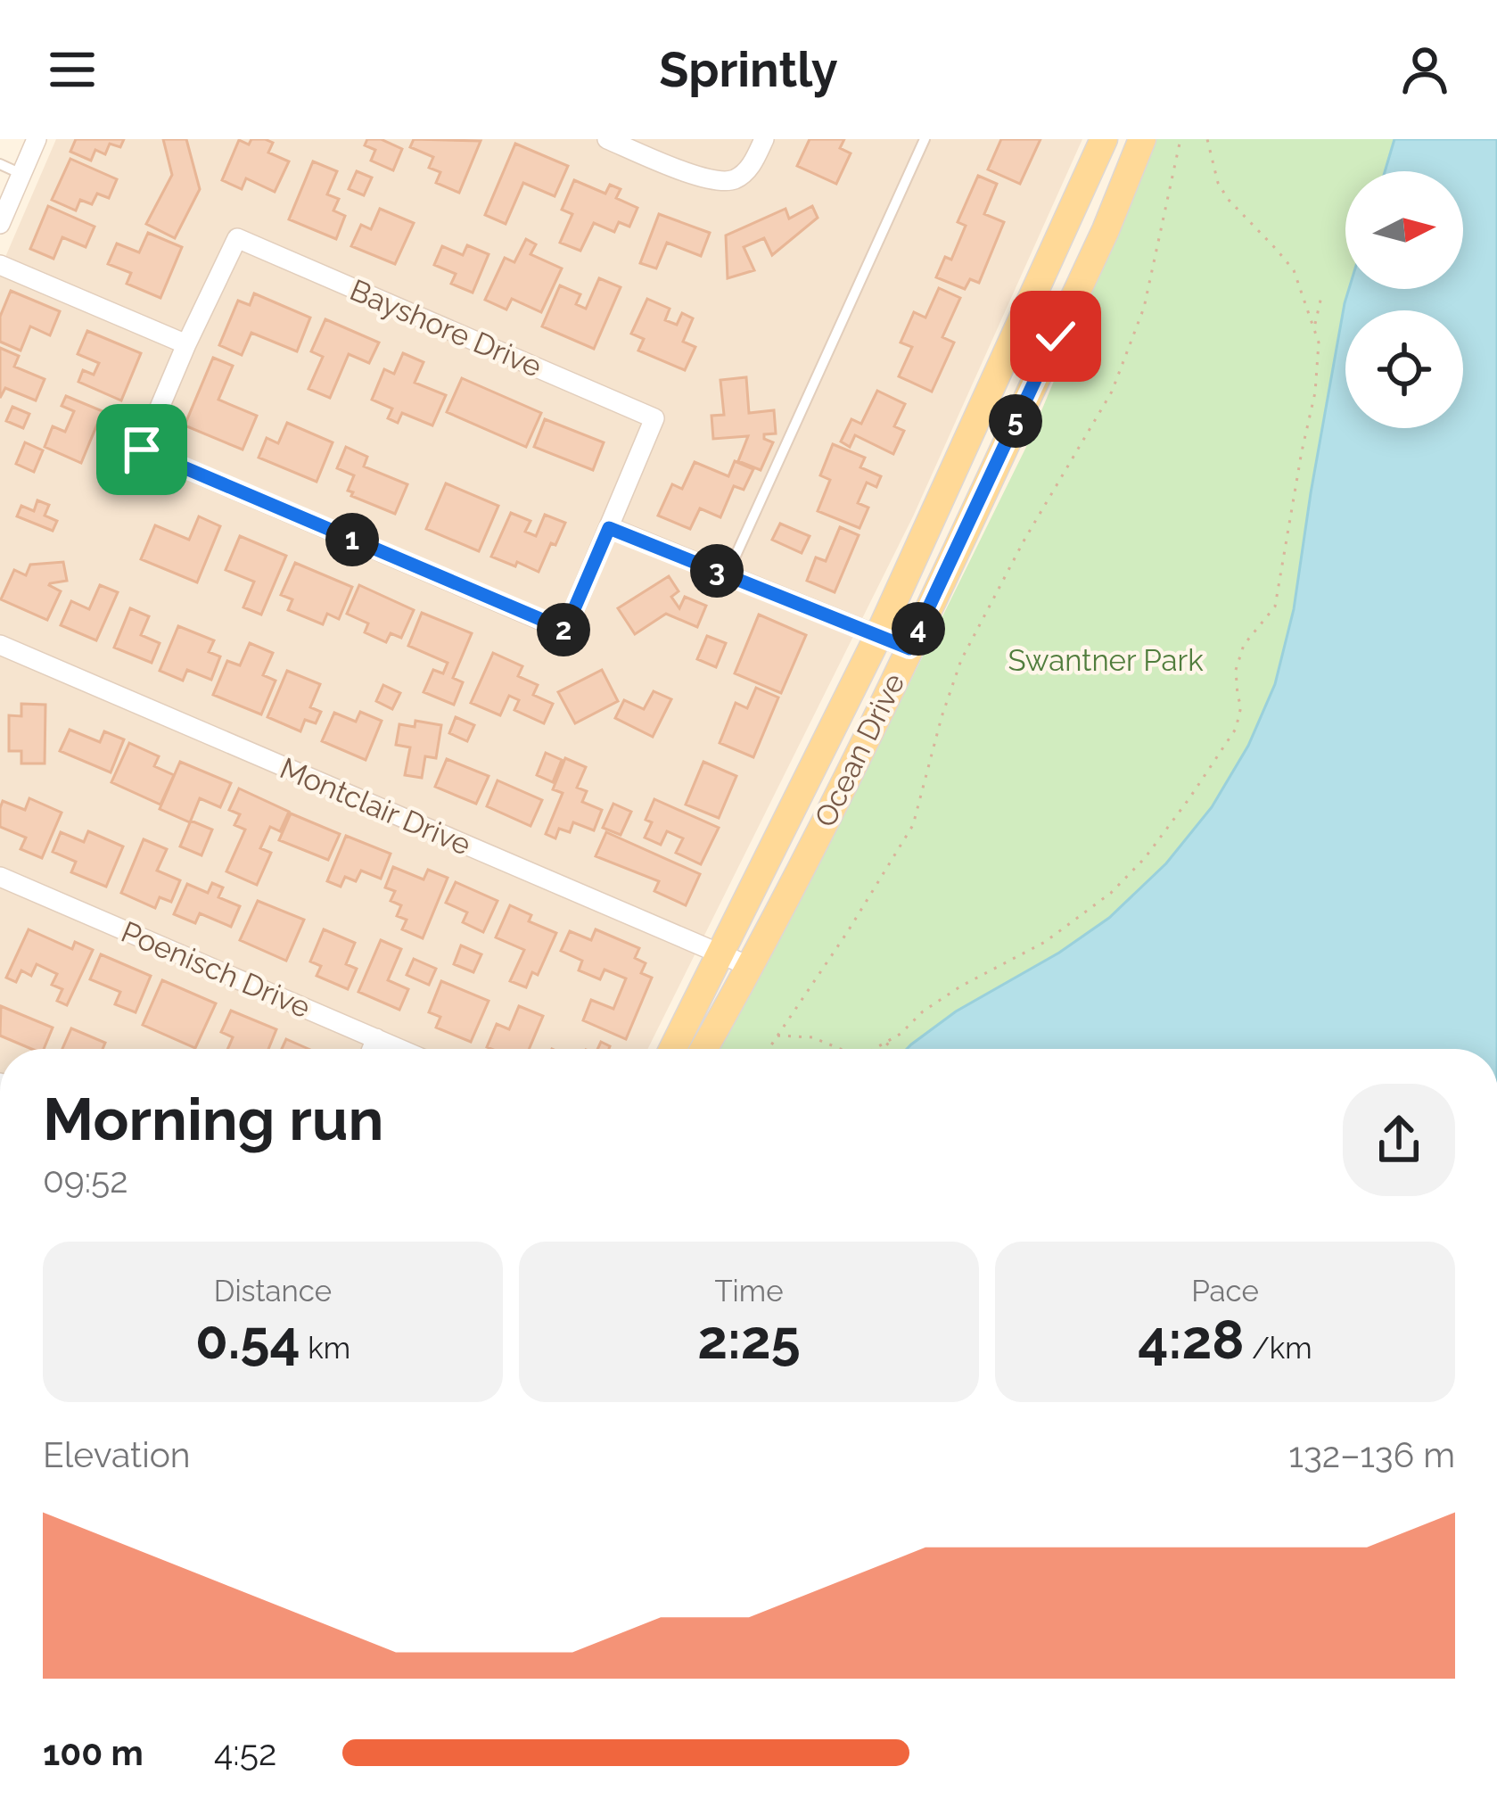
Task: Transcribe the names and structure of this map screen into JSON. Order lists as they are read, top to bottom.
{
  "streets": {
    "main road": ["Ocean Drive"],
    "street": ["Bayshore Drive", "Montclair Drive", "Poenisch Drive"]
  },
  "crossings": [
    ["Ocean Drive", "Montclair Drive"]
  ],
  "parks": ["Swantner Park"],
  "north": "right",
  "page": {
    "header": "Sprintly",
    "pins": [
      "5",
      "1",
      "3",
      "4",
      "2"
    ],
    "heading": ["Morning run", "09:52"],
    "stats": [
      ["Distance", "0.54 km"],
      ["Time", "2:25"],
      ["Pace", "4:28 /km"]
    ],
    "chart": ["Elevation", "132–136 m"],
    "list": [
      {
        "name": "100 m",
        "note": "4:52"
      }
    ]
  }
}
